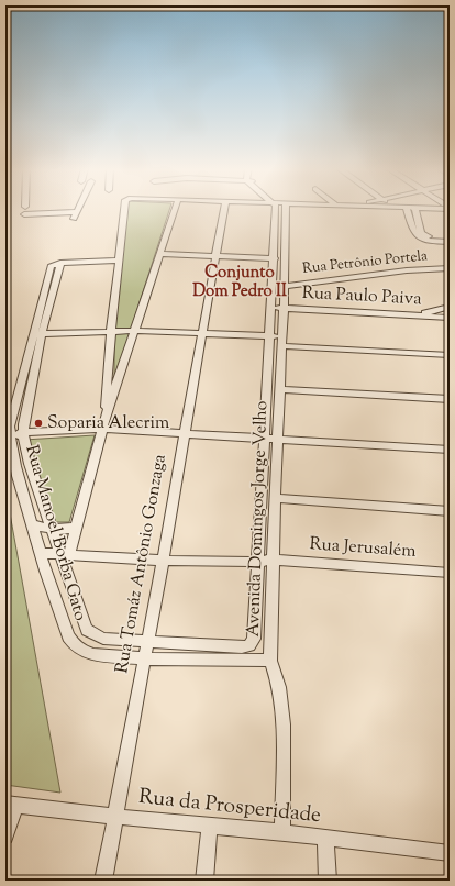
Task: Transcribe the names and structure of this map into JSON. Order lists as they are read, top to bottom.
{
  "streets": {
    "street": [
      "Rua Petrônio Portela",
      "Rua Paulo Paiva",
      "Avenida Domingos Jorge Velho",
      "Rua Manoel Borba Gato",
      "Rua Jerusalém",
      "Rua Tomáz Antônio Gonzaga",
      "Rua da Prosperidade"
    ]
  },
  "crossings": [
    ["Rua Petrônio Portela", "Avenida Domingos Jorge Velho"],
    ["Rua Paulo Paiva", "Avenida Domingos Jorge Velho"],
    ["Avenida Domingos Jorge Velho", "Rua Manoel Borba Gato"],
    ["Avenida Domingos Jorge Velho", "Rua Jerusalém"],
    ["Avenida Domingos Jorge Velho", "Rua da Prosperidade"],
    ["Rua Manoel Borba Gato", "Rua Jerusalém"],
    ["Rua Manoel Borba Gato", "Rua Tomáz Antônio Gonzaga"],
    ["Rua Jerusalém", "Rua Tomáz Antônio Gonzaga"],
    ["Rua Tomáz Antônio Gonzaga", "Rua da Prosperidade"]
  ],
  "districts": ["Conjunto Dom Pedro II"],
  "places": ["Soparia Alecrim"]
}
